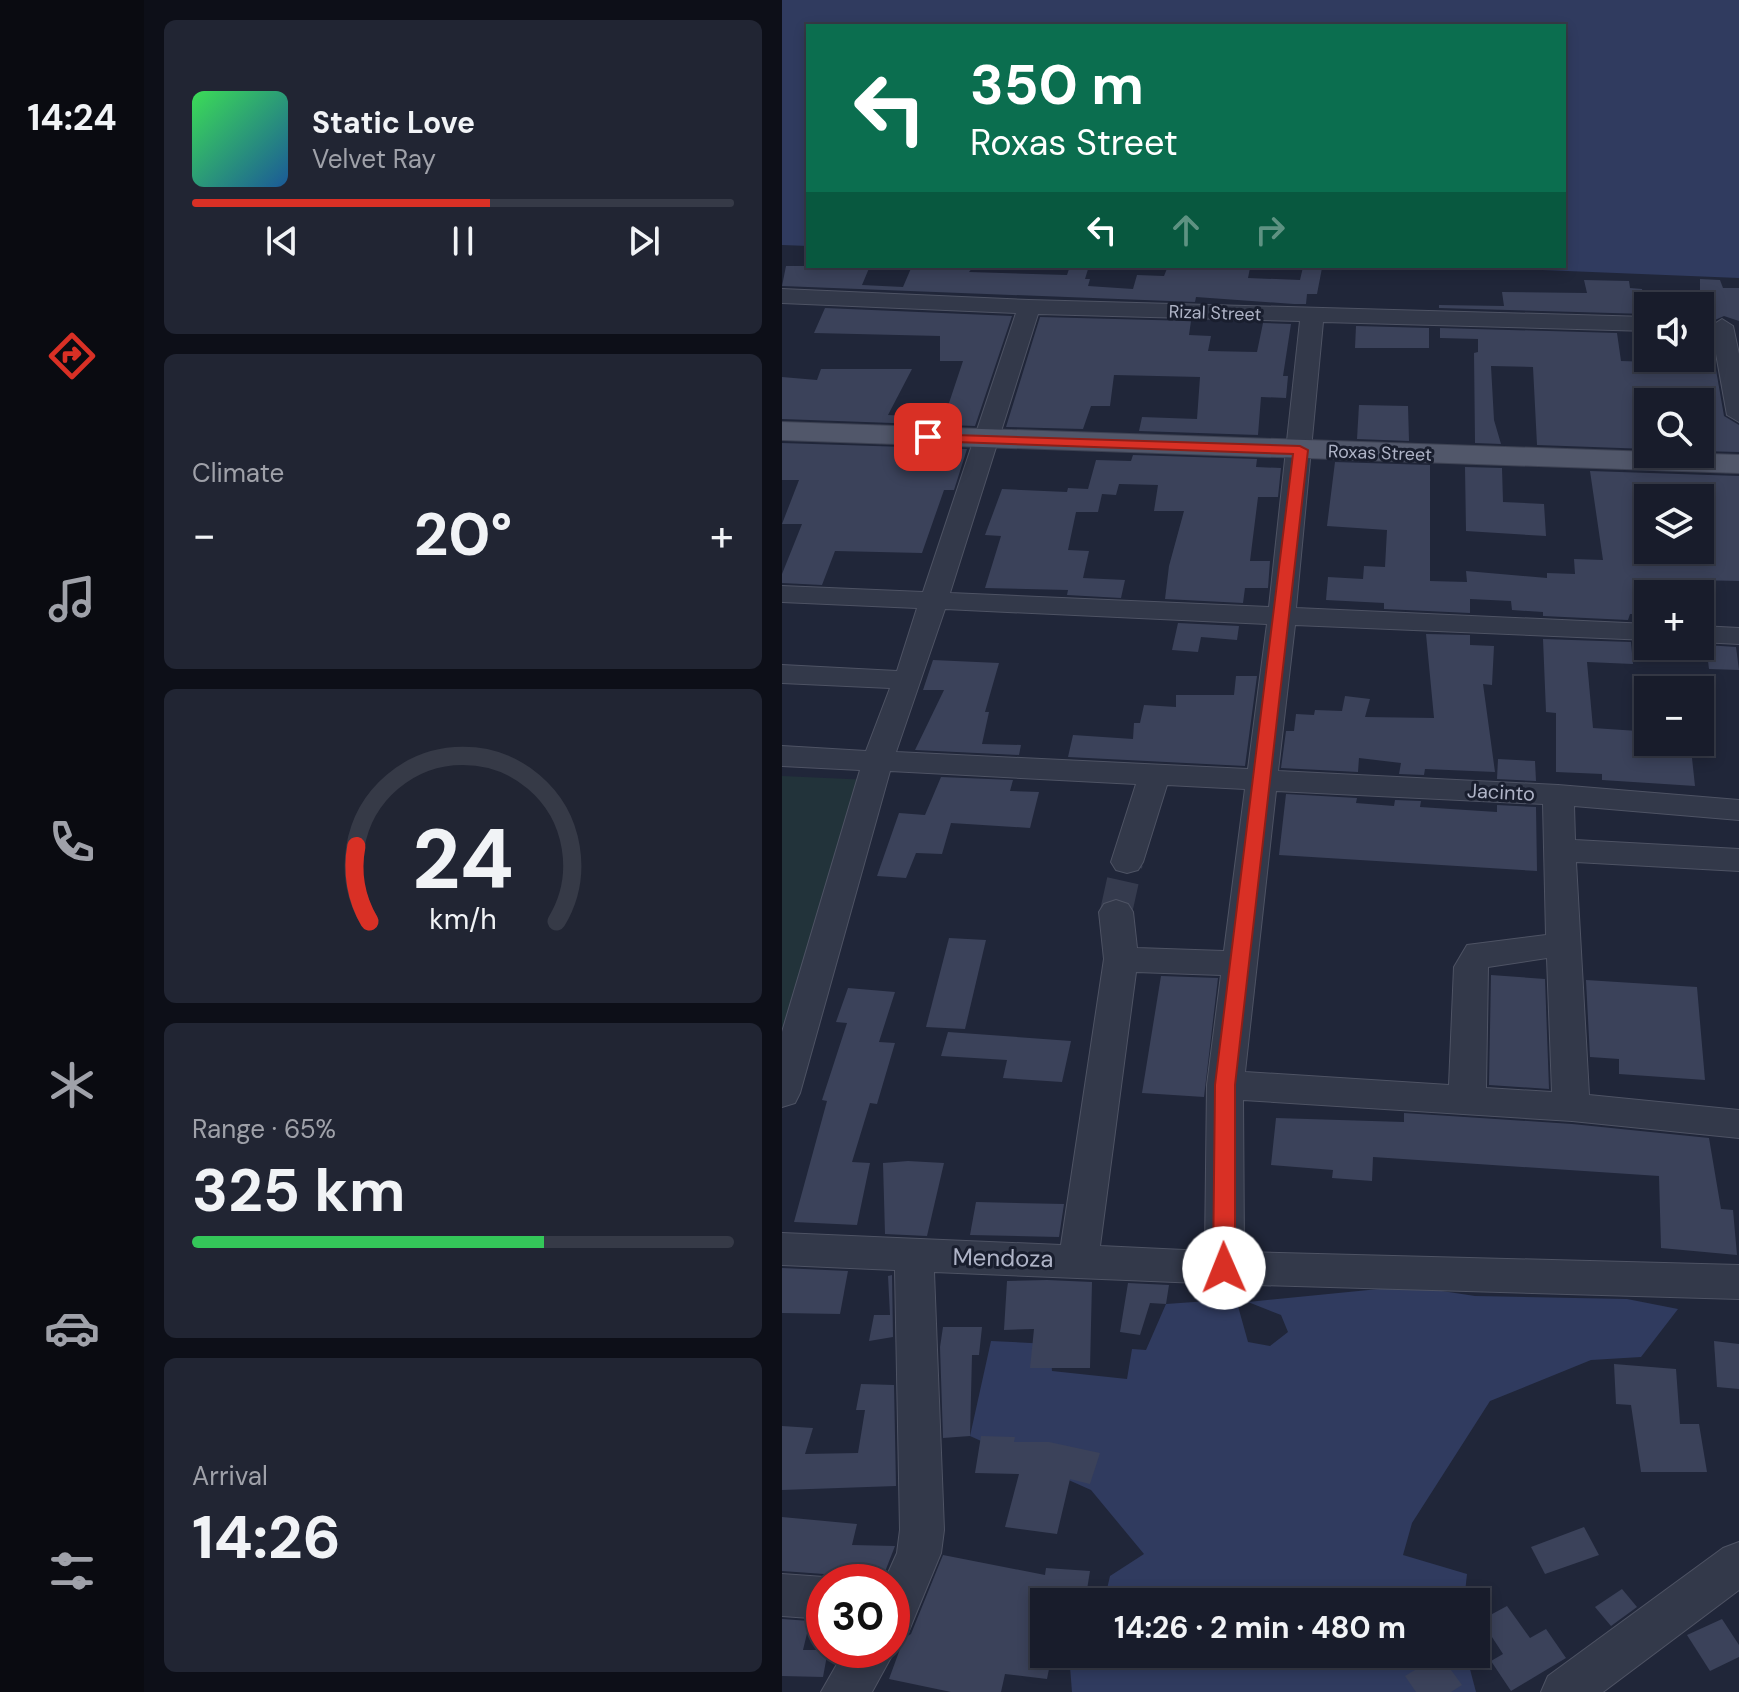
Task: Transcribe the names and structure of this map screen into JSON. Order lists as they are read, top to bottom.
{
  "streets": {
    "main road": ["Roxas Street"],
    "street": ["Rizal Street", "Jacinto", "Mendoza"]
  },
  "page": {
    "tabs": "14:24",
    "turn": ["350 m", "Roxas Street"],
    "song": ["Static Love", "Velvet Ray"],
    "map_buttons": ["+", "−"],
    "tile": [
      "Climate",
      ["Range · 65%", "325 km"],
      ["Arrival", "14:26"]
    ],
    "heat": ["−", "20°", "+"],
    "limit": "30",
    "trip": "14:26 · 2 min · 480 m",
    "gauge": ["24", "km/h"]
  }
}
